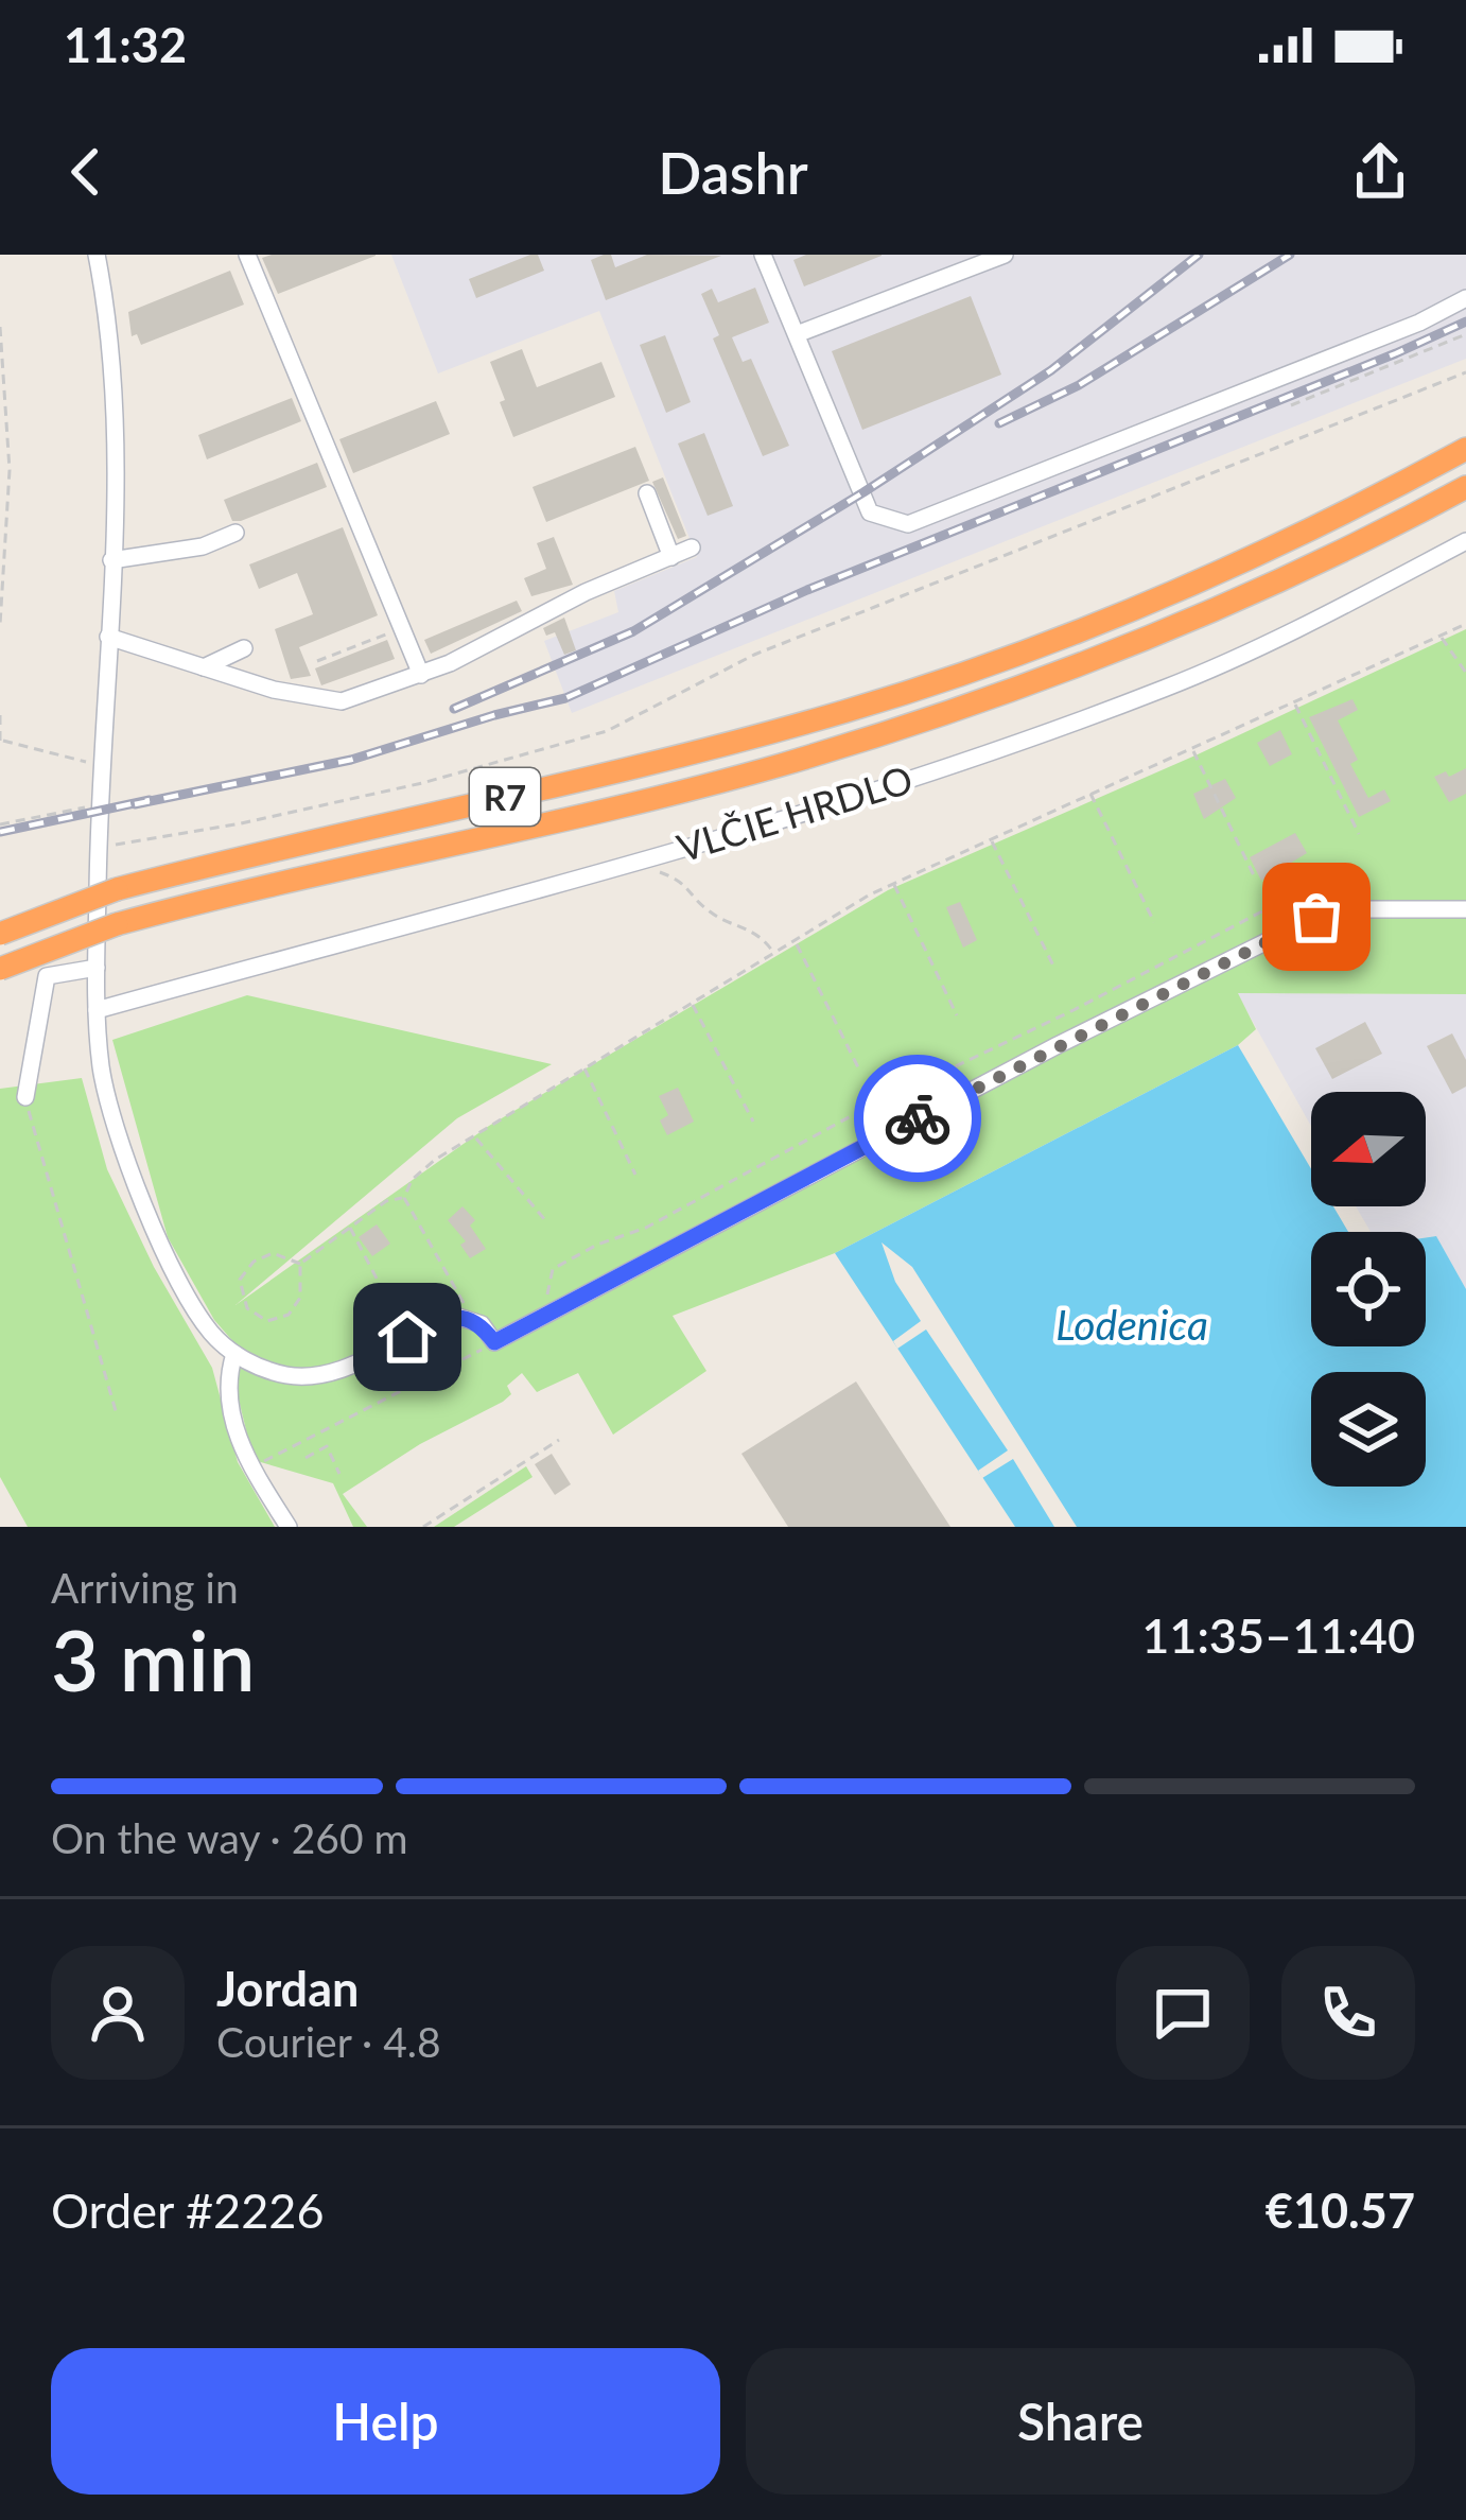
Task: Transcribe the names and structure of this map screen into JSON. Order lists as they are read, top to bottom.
{
  "streets": {
    "highway": ["R7"],
    "street": ["VLČIE HRDLO"]
  },
  "water": ["Lodenica"],
  "north": "left",
  "page": {
    "status": "11:32",
    "header": "Dashr",
    "heading": ["3 min", "Arriving in", "11:35–11:40"],
    "panel": [
      "Jordan",
      "Courier · 4.8",
      "Order #2226",
      "€10.57"
    ],
    "bar": "On the way · 260 m",
    "buttons": ["Help", "Share"]
  }
}
